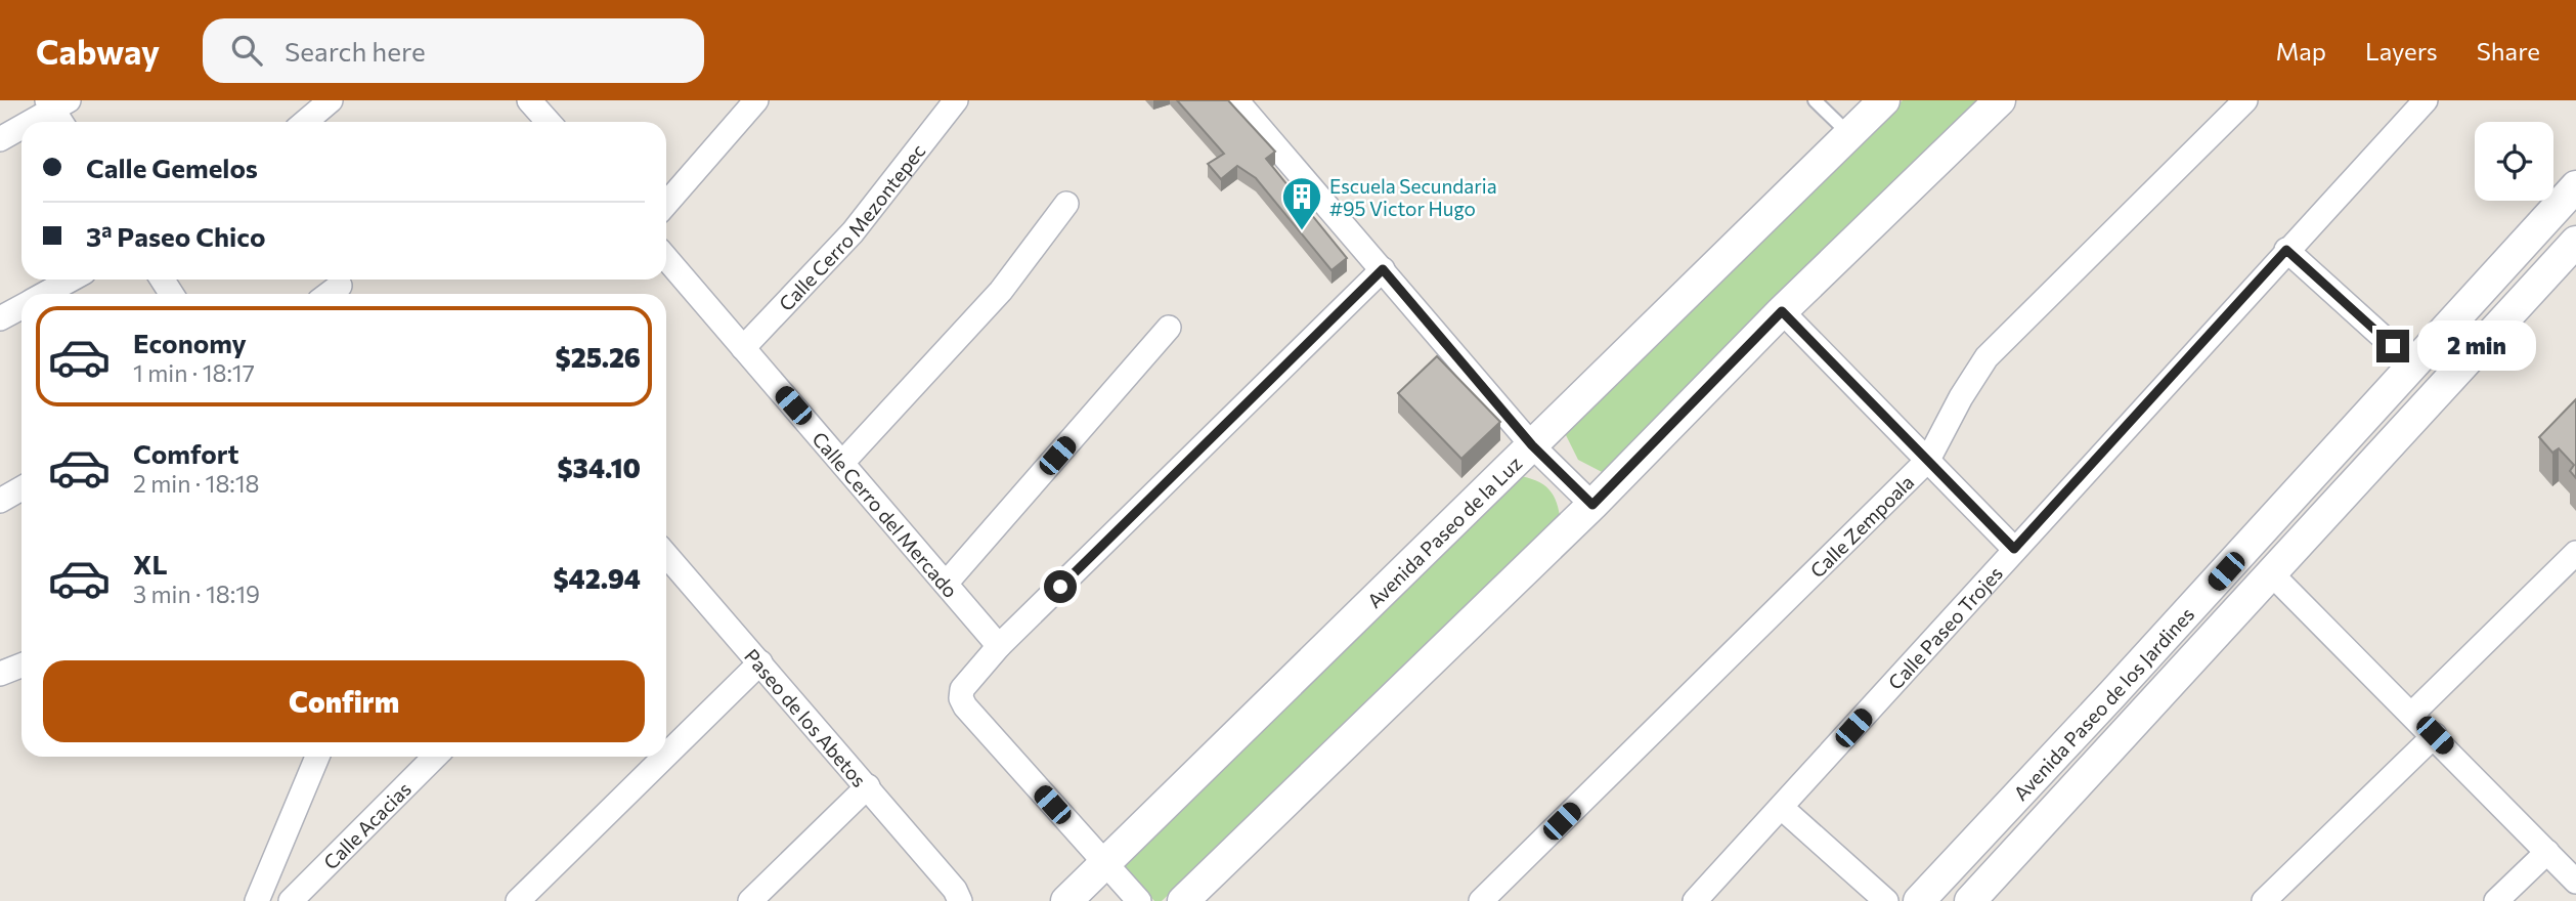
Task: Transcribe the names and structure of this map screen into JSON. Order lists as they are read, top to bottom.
{
  "streets": {
    "street": [
      "Calle Cerro Mezontepec",
      "Calle Cerro del Mercado",
      "Calle Zempoala",
      "Avenida Paseo de la Luz",
      "Calle Paseo Trojes",
      "Avenida Paseo de los Jardines",
      "Paseo de los Abetos",
      "Calle Acacias"
    ]
  },
  "crossings": [
    ["Calle Cerro Mezontepec", "Calle Cerro del Mercado"]
  ],
  "places": {
    "building": ["Escuela Secundaria #95 Victor Hugo"]
  },
  "page": {
    "header": "Cabway",
    "search": "Search here",
    "nav": ["Map", "Layers", "Share"],
    "banner": ["Calle Gemelos", "3ª Paseo Chico"],
    "list": [
      {
        "name": "Economy",
        "note": "1 min · 18:17",
        "value": "$25.26"
      },
      {
        "name": "Comfort",
        "note": "2 min · 18:18",
        "value": "$34.10"
      },
      {
        "name": "XL",
        "note": "3 min · 18:19",
        "value": "$42.94"
      }
    ],
    "bubble": "2 min",
    "buttons": "Confirm"
  }
}
